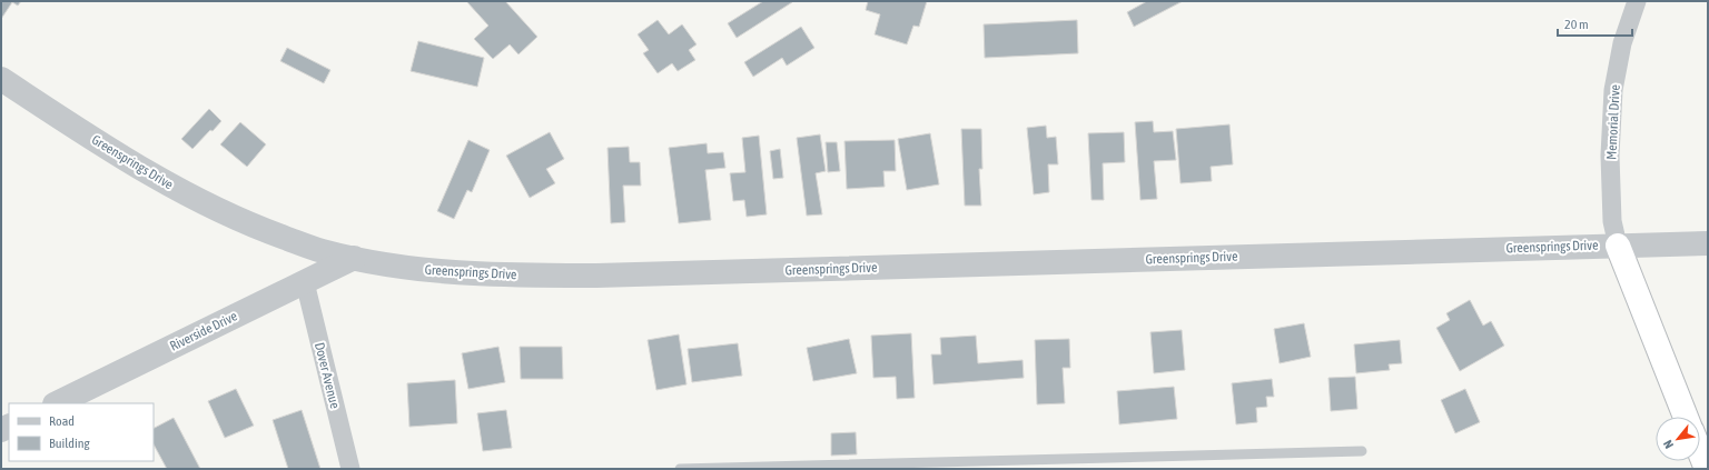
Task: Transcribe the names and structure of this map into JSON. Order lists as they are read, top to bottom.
{
  "streets": {
    "street": [
      "Memorial Drive",
      "Greensprings Drive",
      "Riverside Drive",
      "Dover Avenue"
    ]
  },
  "crossings": [
    ["Memorial Drive", "Greensprings Drive"],
    ["Greensprings Drive", "Riverside Drive"],
    ["Riverside Drive", "Dover Avenue"]
  ],
  "legend": ["Road", "Building"],
  "scale_bar": "20 m",
  "north": "bottom left"
}
